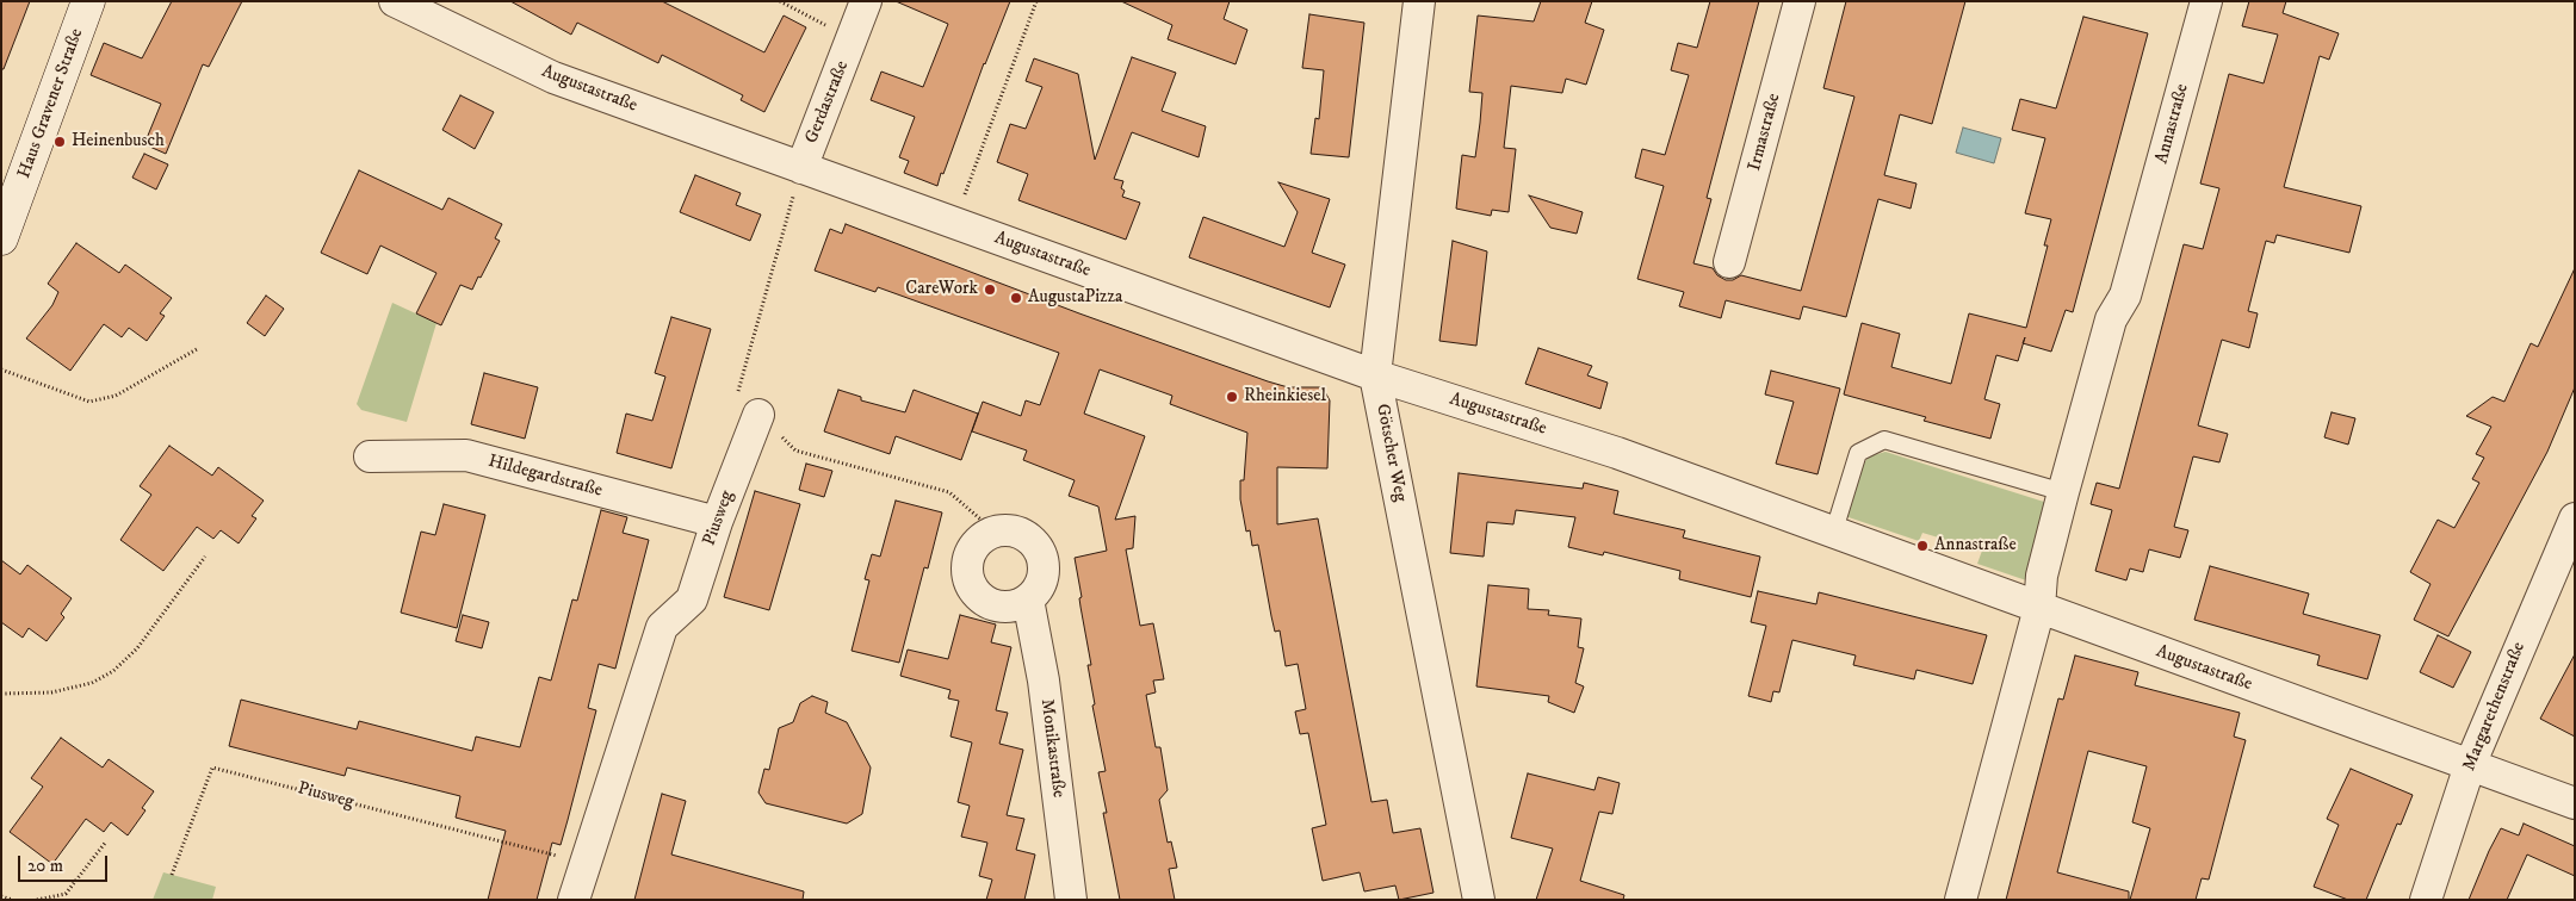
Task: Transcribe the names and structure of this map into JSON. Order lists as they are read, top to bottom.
{
  "streets": {
    "street": [
      "Augustastraße",
      "Gerdastraße",
      "Haus Gravener Straße",
      "Annastraße",
      "Irmastraße",
      "Götscher Weg",
      "Hildegardstraße",
      "Piusweg",
      "Margarethenstraße",
      "Monikastraße"
    ]
  },
  "crossings": [
    ["Augustastraße", "Gerdastraße"],
    ["Augustastraße", "Annastraße"],
    ["Augustastraße", "Götscher Weg"],
    ["Augustastraße", "Margarethenstraße"],
    ["Hildegardstraße", "Piusweg"]
  ],
  "places": [
    "Heinenbusch",
    "CareWork",
    "AugustaPizza",
    "Rheinkiesel",
    "Annastraße"
  ],
  "scale_bar": "20 m"
}
